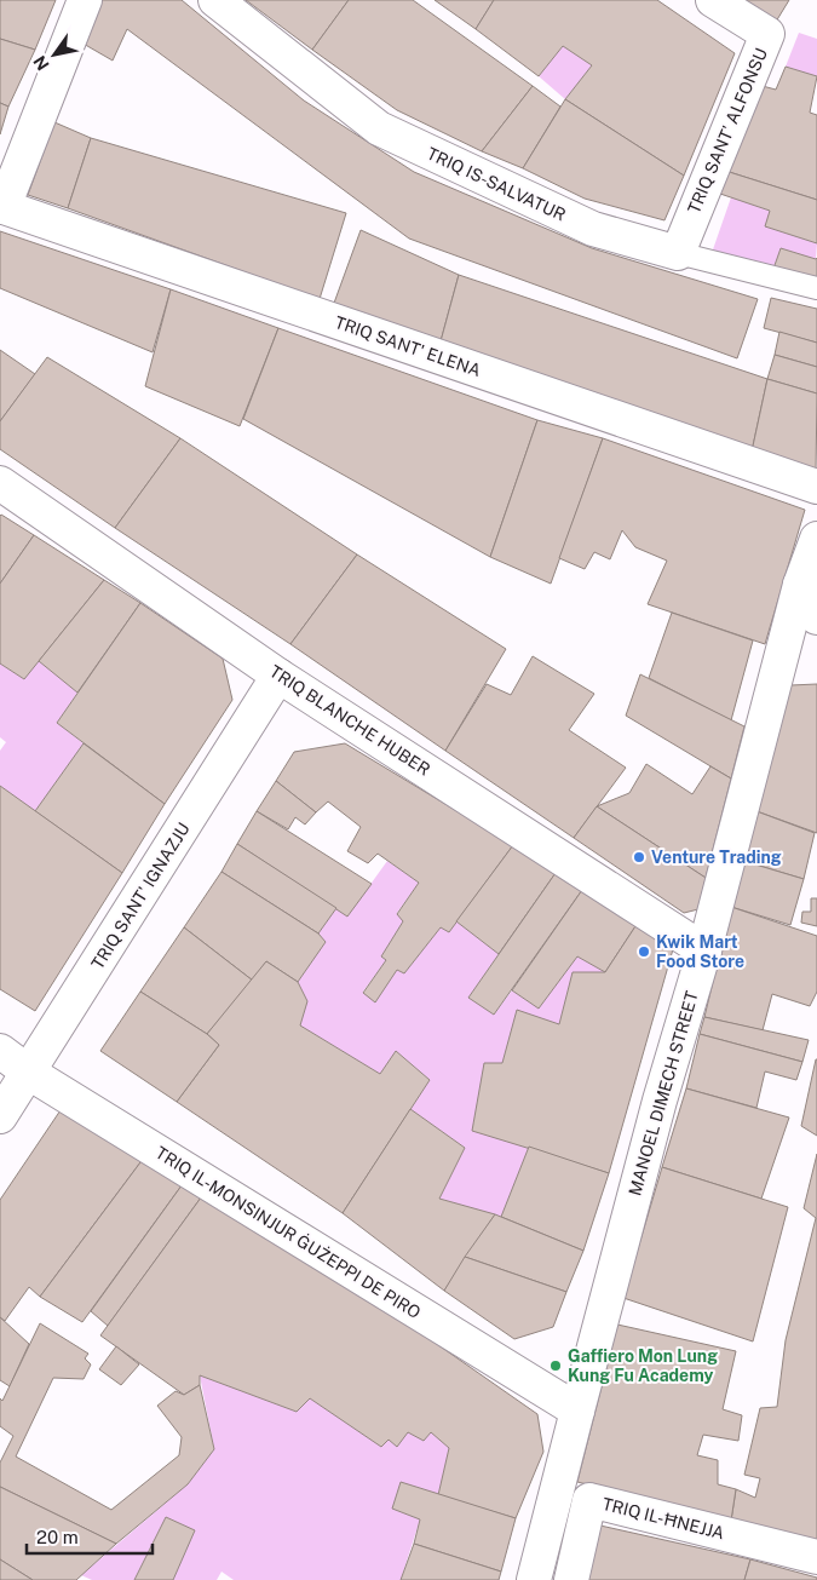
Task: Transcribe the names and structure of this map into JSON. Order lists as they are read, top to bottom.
{
  "streets": {
    "street": [
      "TRIQ SANT' ALFONSU",
      "TRIQ IS-SALVATUR",
      "TRIQ SANT' ELENA",
      "TRIQ BLANCHE HUBER",
      "TRIQ SANT' IGNAZJU",
      "MANOEL DIMECH STREET",
      "TRIQ IL-MONSINJUR ĠUŻEPPI DE PIRO",
      "TRIQ IL-ĦNEJJA"
    ]
  },
  "crossings": [
    ["TRIQ SANT' ALFONSU", "TRIQ IS-SALVATUR"],
    ["TRIQ BLANCHE HUBER", "TRIQ SANT' IGNAZJU"],
    ["TRIQ BLANCHE HUBER", "MANOEL DIMECH STREET"],
    ["TRIQ SANT' IGNAZJU", "TRIQ IL-MONSINJUR ĠUŻEPPI DE PIRO"],
    ["MANOEL DIMECH STREET", "TRIQ IL-MONSINJUR ĠUŻEPPI DE PIRO"]
  ],
  "places": ["Venture Trading", "Kwik Mart Food Store", "Gaffiero Mon Lung Kung Fu Academy"],
  "scale_bar": "20 m",
  "north": "bottom left"
}
